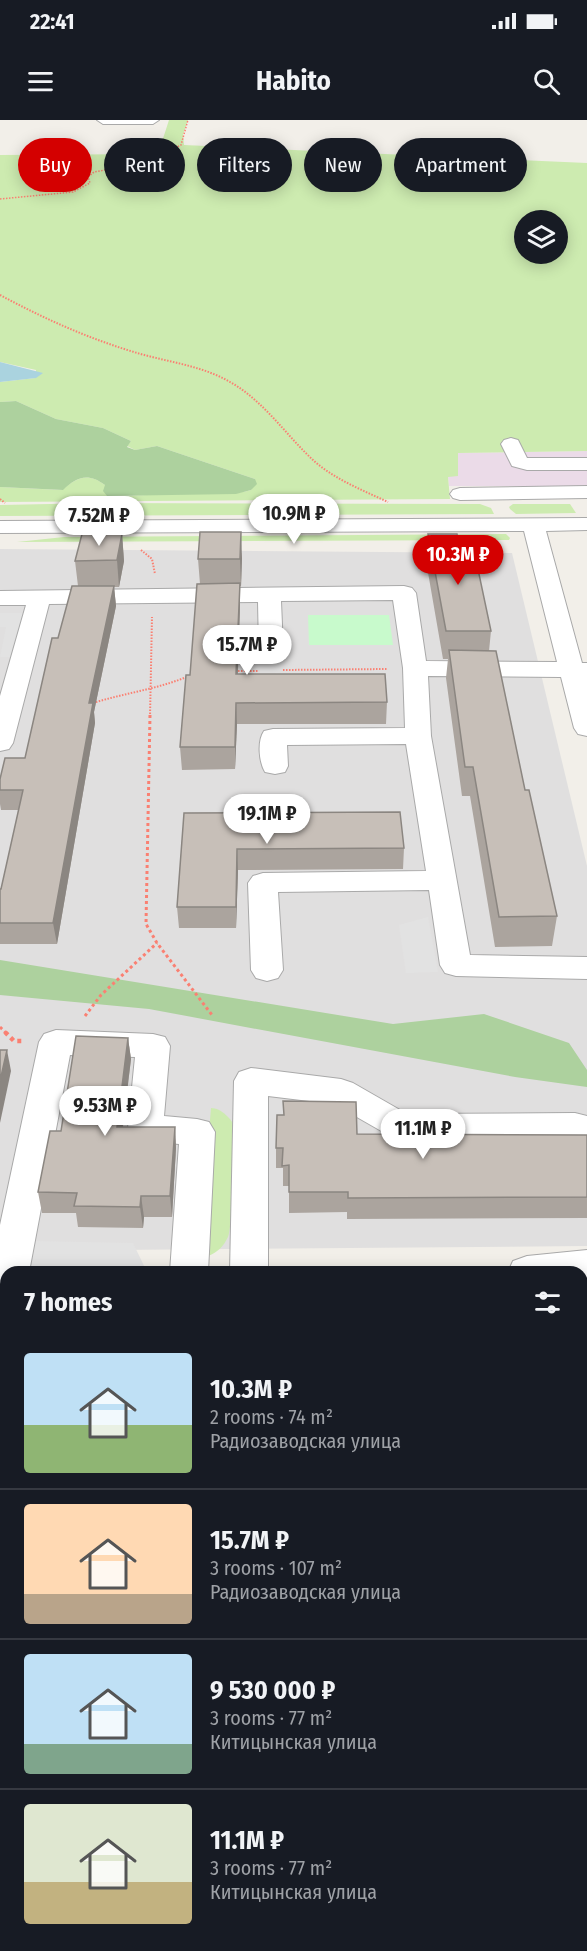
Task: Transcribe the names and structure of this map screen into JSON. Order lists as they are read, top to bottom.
{
  "page": {
    "status": "22:41",
    "header": "Habito",
    "chip": [
      "Buy",
      "Rent",
      "Filters",
      "New",
      "Apartment"
    ],
    "price": [
      "10.9M ₽",
      "7.52M ₽",
      "10.3M ₽",
      "15.7M ₽",
      "19.1M ₽",
      "9.53M ₽",
      "11.1M ₽"
    ],
    "heading": "7 homes",
    "list": [
      {
        "name": "10.3M ₽",
        "note": "2 rooms · 74 m² · Радиозаводская улица"
      },
      {
        "name": "15.7M ₽",
        "note": "3 rooms · 107 m² · Радиозаводская улица"
      },
      {
        "name": "9 530 000 ₽",
        "note": "3 rooms · 77 m² · Китицынская улица"
      },
      {
        "name": "11.1M ₽",
        "note": "3 rooms · 77 m² · Китицынская улица"
      }
    ]
  }
}
